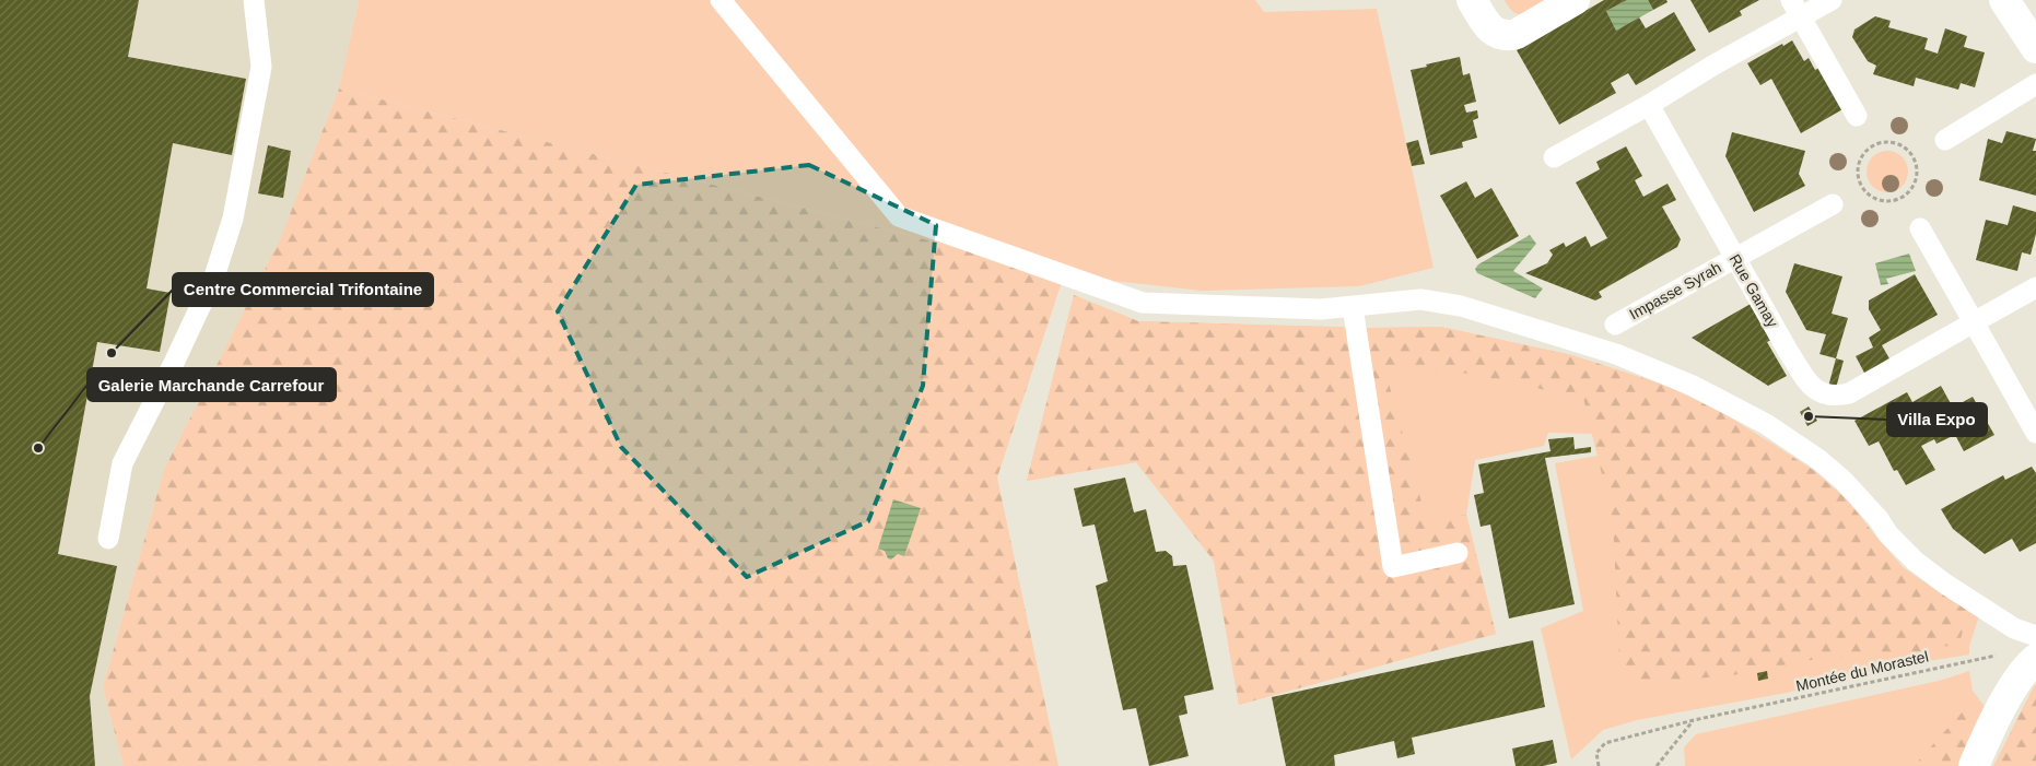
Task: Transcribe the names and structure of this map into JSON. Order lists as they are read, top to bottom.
{
  "streets": {
    "lane": ["Impasse Syrah", "Rue Gamay"],
    "path": ["Montée du Morastel"]
  },
  "crossings": [
    ["Impasse Syrah", "Rue Gamay"]
  ],
  "places": ["Centre Commercial Trifontaine", "Villa Expo", "Galerie Marchande Carrefour"]
}
